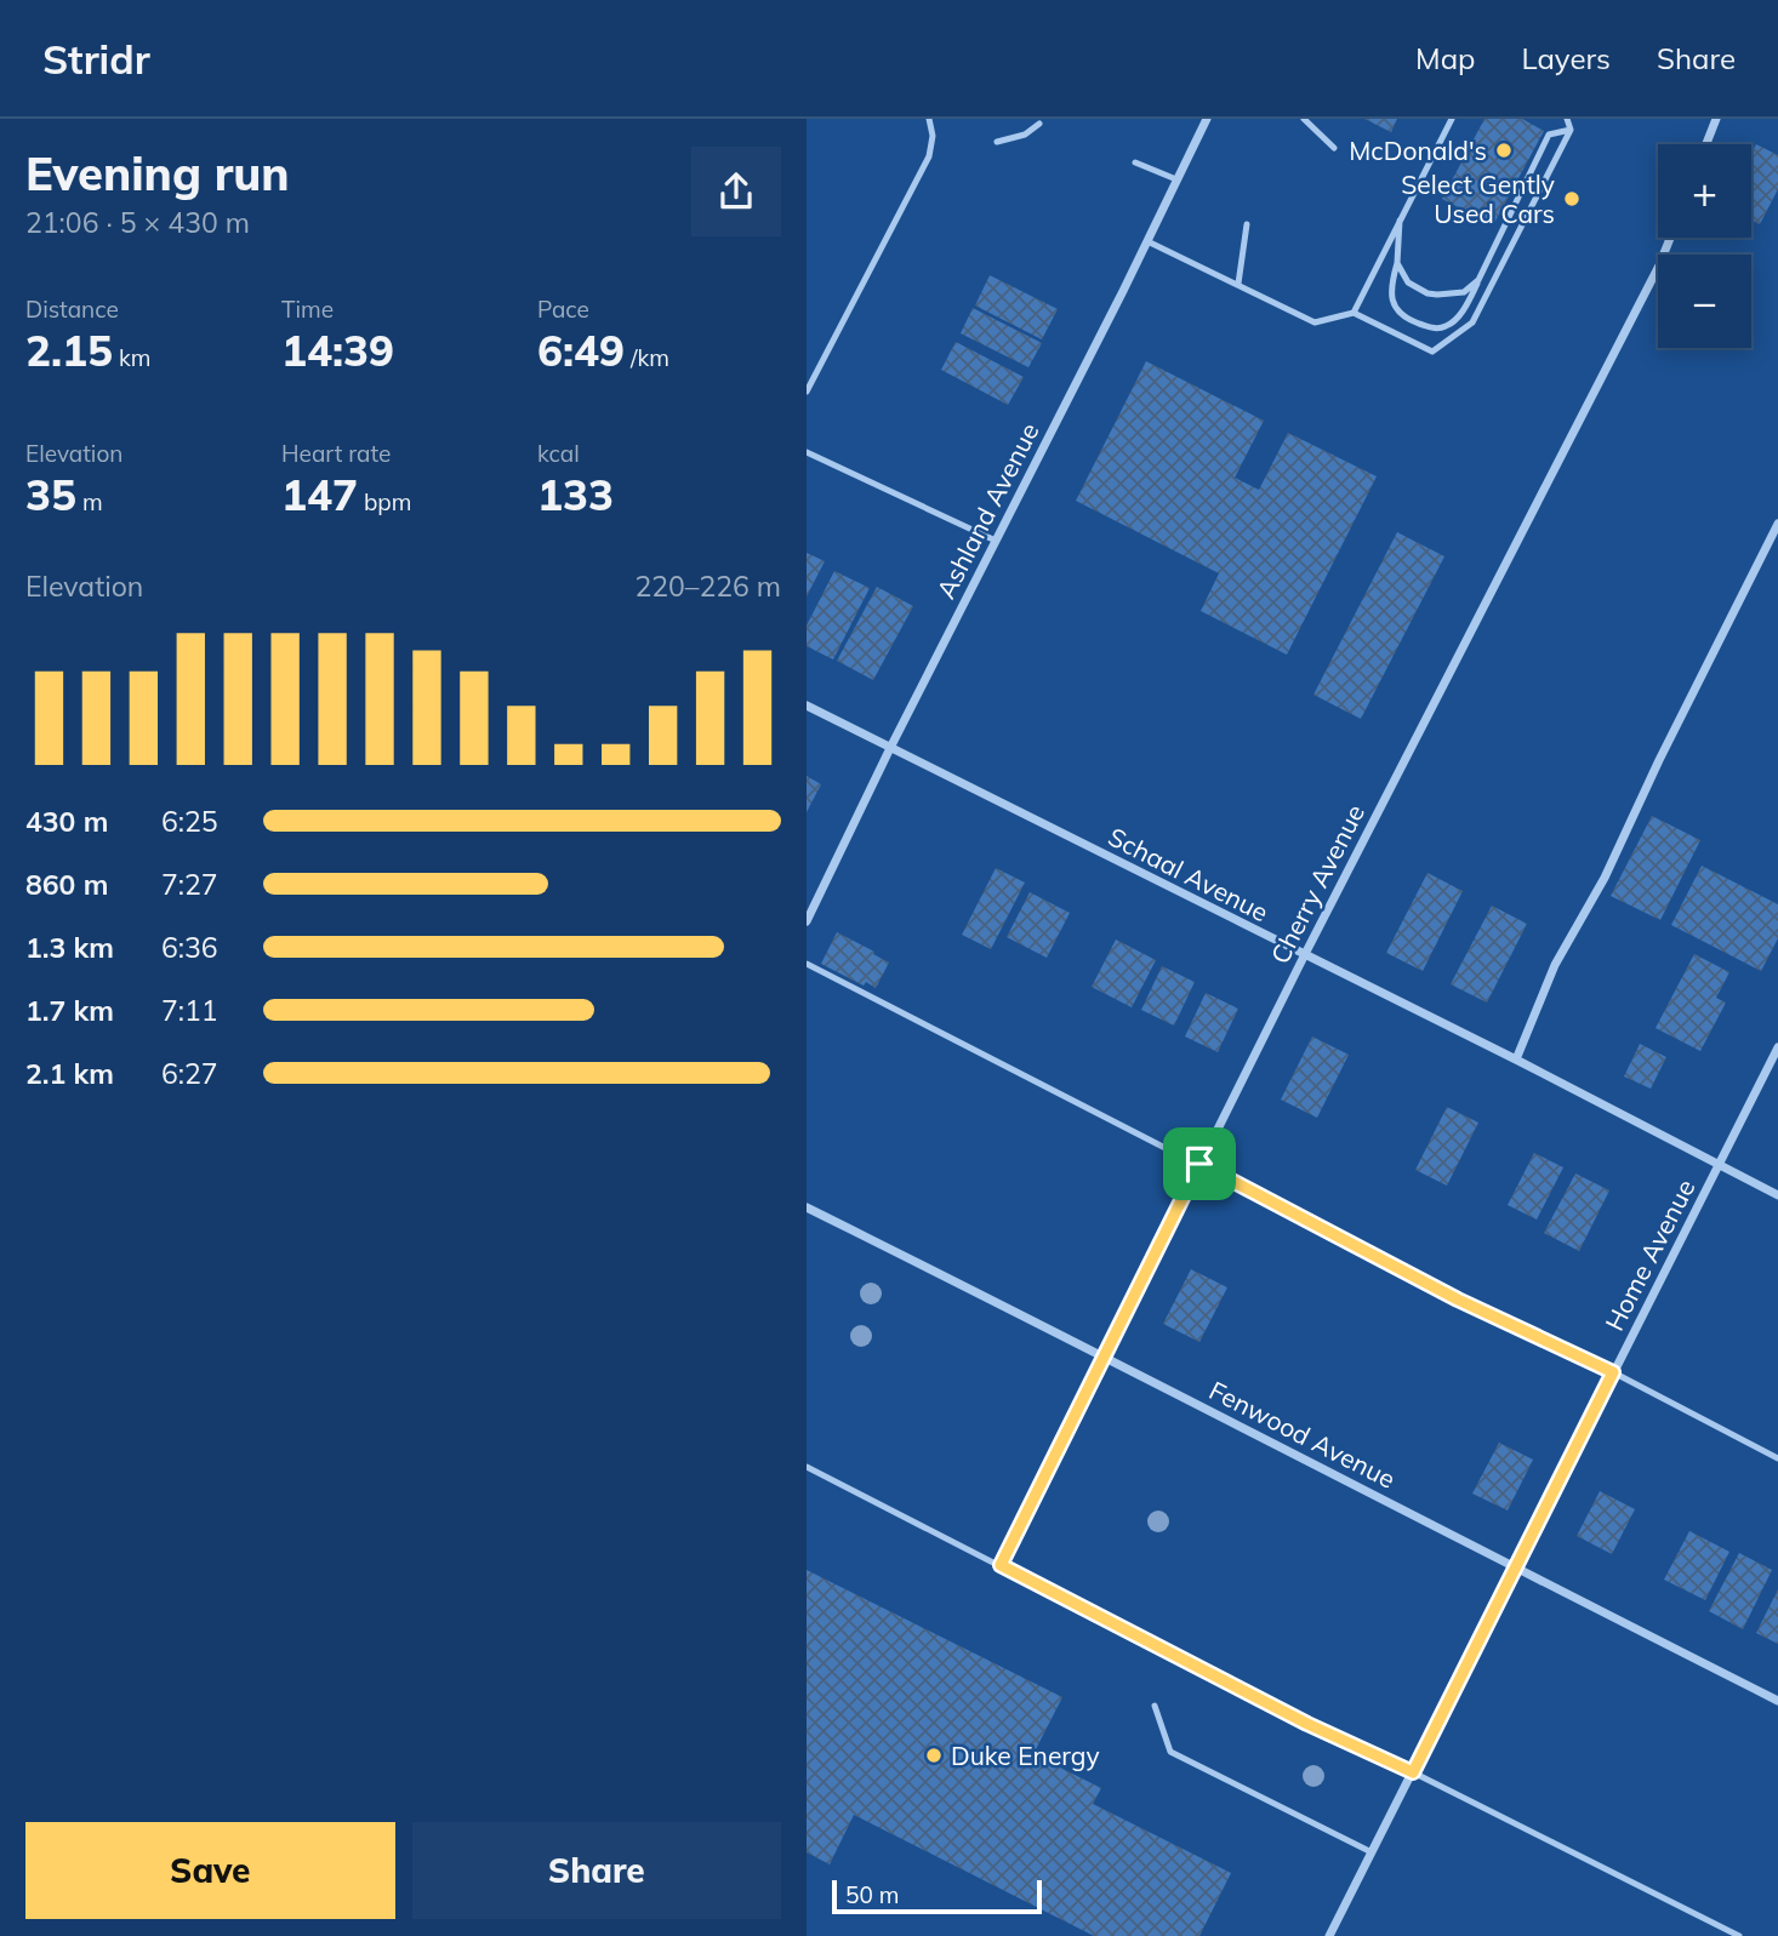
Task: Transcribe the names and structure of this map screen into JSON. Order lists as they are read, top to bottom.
{
  "streets": {
    "street": [
      "Ashland Avenue",
      "Schaal Avenue",
      "Cherry Avenue",
      "Home Avenue",
      "Fenwood Avenue"
    ]
  },
  "crossings": [
    ["Ashland Avenue", "Schaal Avenue"],
    ["Schaal Avenue", "Cherry Avenue"],
    ["Schaal Avenue", "Home Avenue"],
    ["Cherry Avenue", "Fenwood Avenue"],
    ["Home Avenue", "Fenwood Avenue"]
  ],
  "places": ["McDonald's", "Select Gently Used Cars", "Duke Energy"],
  "scale_bar": "50 m",
  "page": {
    "header": "Stridr",
    "nav": ["Map", "Layers", "Share"],
    "heading": ["Evening run", "21:06 · 5 × 430 m"],
    "map_buttons": ["+", "−"],
    "stats": [
      ["Distance", "2.15 km"],
      ["Time", "14:39"],
      ["Pace", "6:49 /km"],
      ["Elevation", "35 m"],
      ["Heart rate", "147 bpm"],
      ["kcal", "133"]
    ],
    "chart": ["Elevation", "220–226 m"],
    "list": [
      {
        "name": "430 m",
        "note": "6:25"
      },
      {
        "name": "860 m",
        "note": "7:27"
      },
      {
        "name": "1.3 km",
        "note": "6:36"
      },
      {
        "name": "1.7 km",
        "note": "7:11"
      },
      {
        "name": "2.1 km",
        "note": "6:27"
      }
    ],
    "buttons": ["Save", "Share"],
    "scale": "50 m"
  }
}
